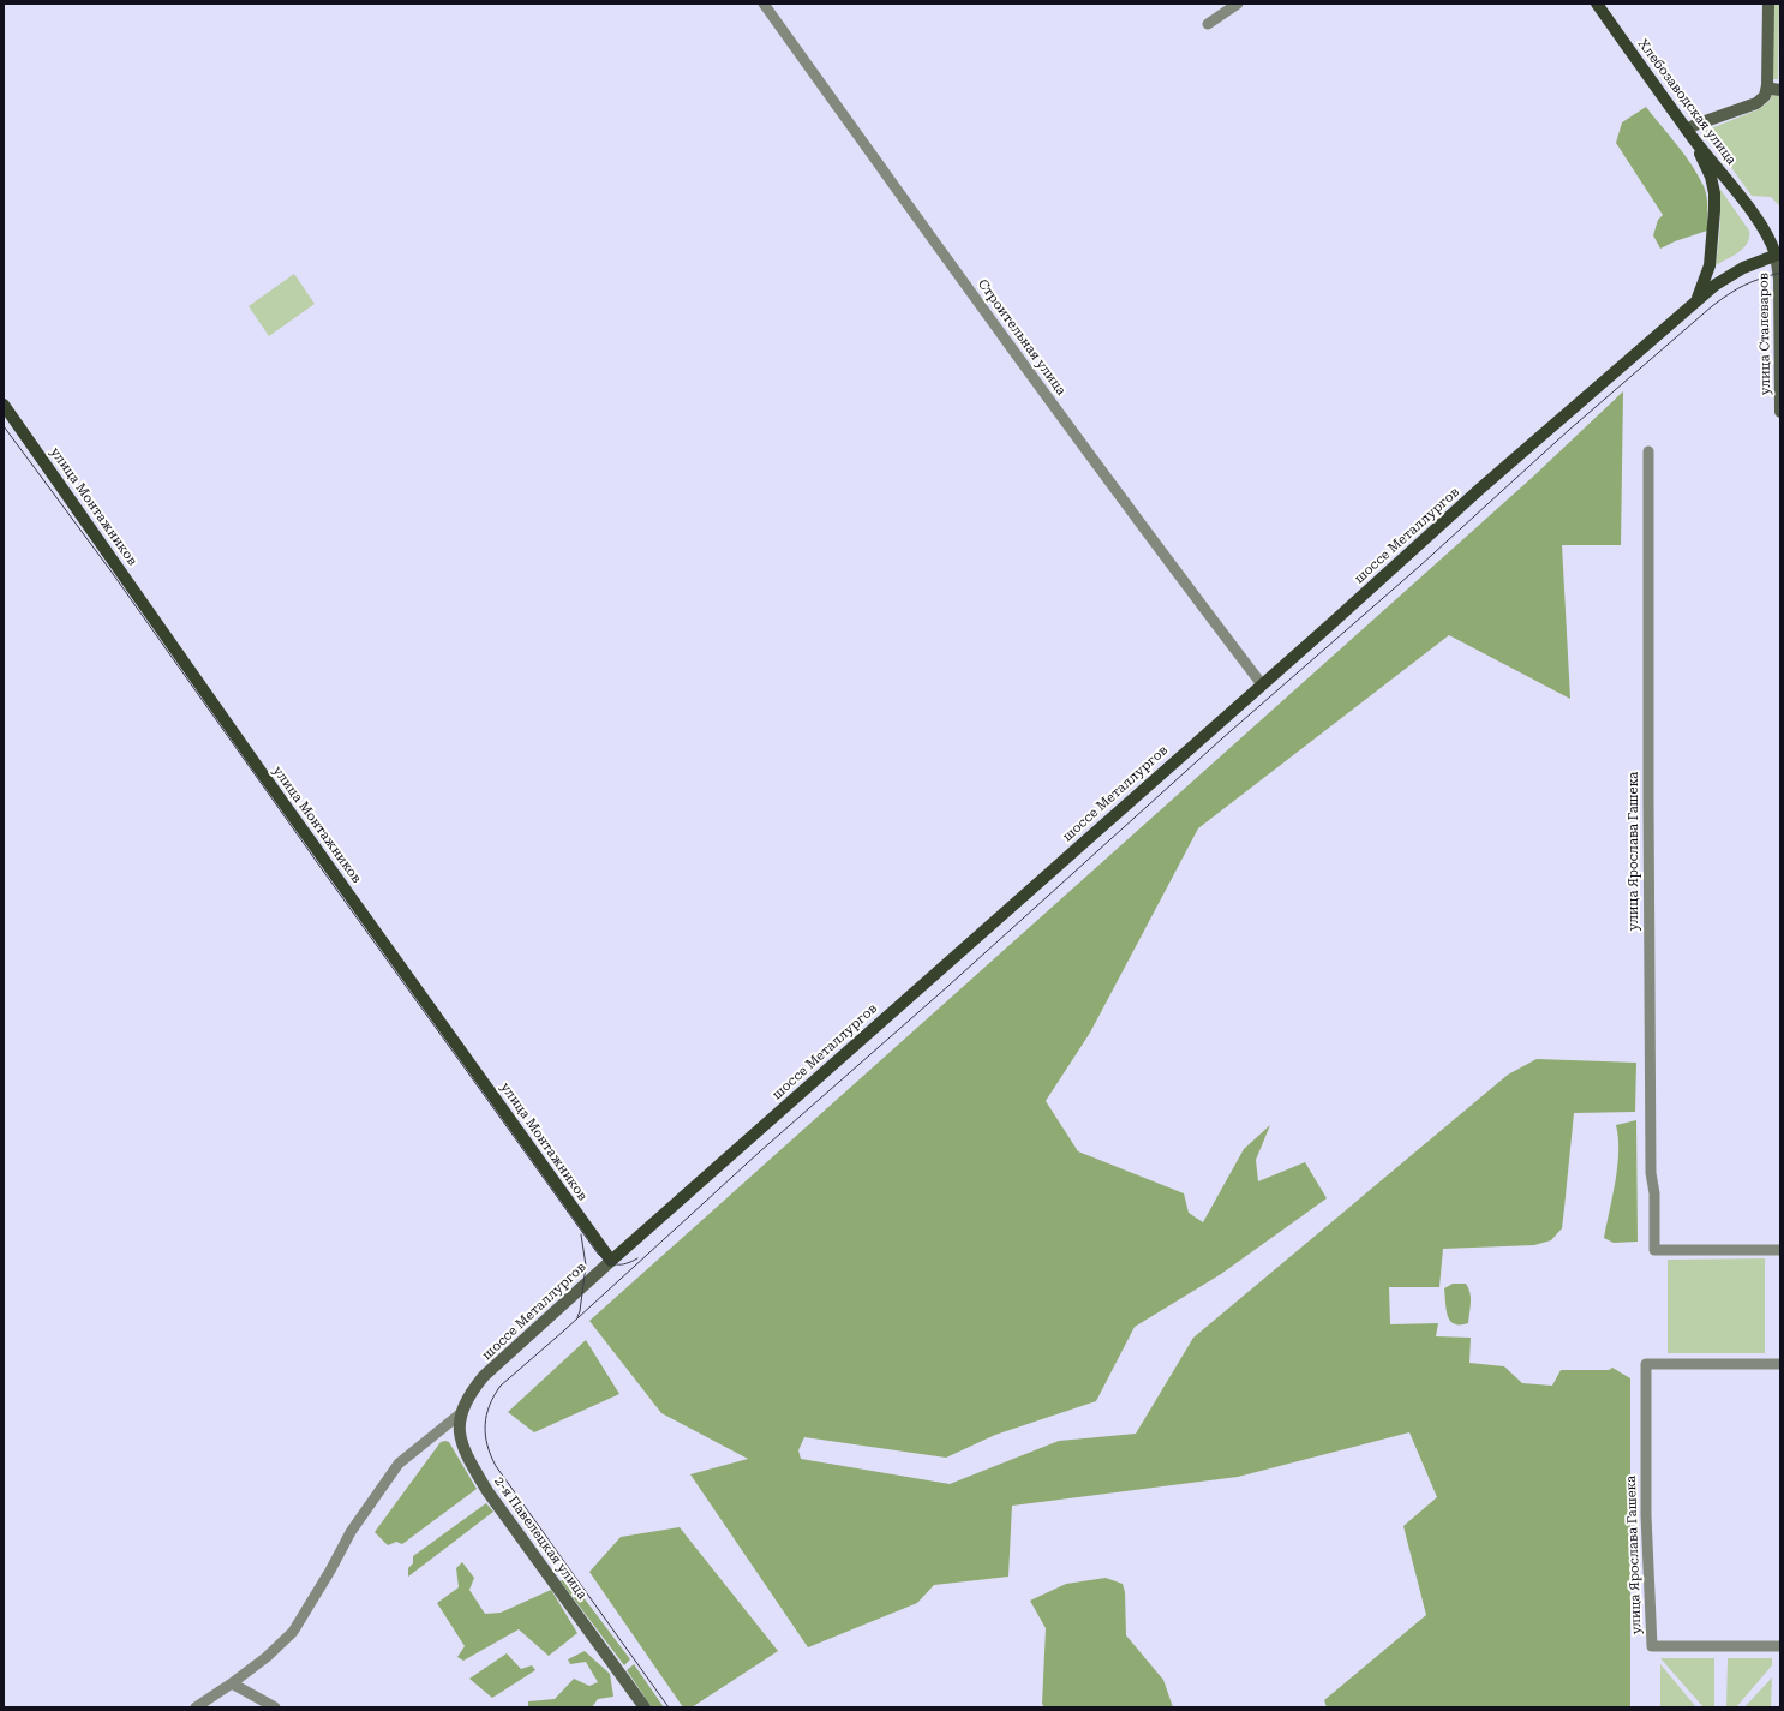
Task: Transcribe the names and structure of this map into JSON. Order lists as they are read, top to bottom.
{
  "streets": {
    "main road": [
      "Хлебозаводская улица",
      "улица Сталеваров",
      "улица Монтажников",
      "шоссе Металлургов",
      "2-я Павелецкая улица"
    ],
    "street": ["Строительная улица", "улица Ярослава Гашека"]
  },
  "crossings": [
    ["Хлебозаводская улица", "улица Сталеваров"],
    ["Хлебозаводская улица", "шоссе Металлургов"],
    ["улица Сталеваров", "шоссе Металлургов"],
    ["Строительная улица", "шоссе Металлургов"],
    ["улица Монтажников", "шоссе Металлургов"],
    ["шоссе Металлургов", "2-я Павелецкая улица"]
  ]
}
